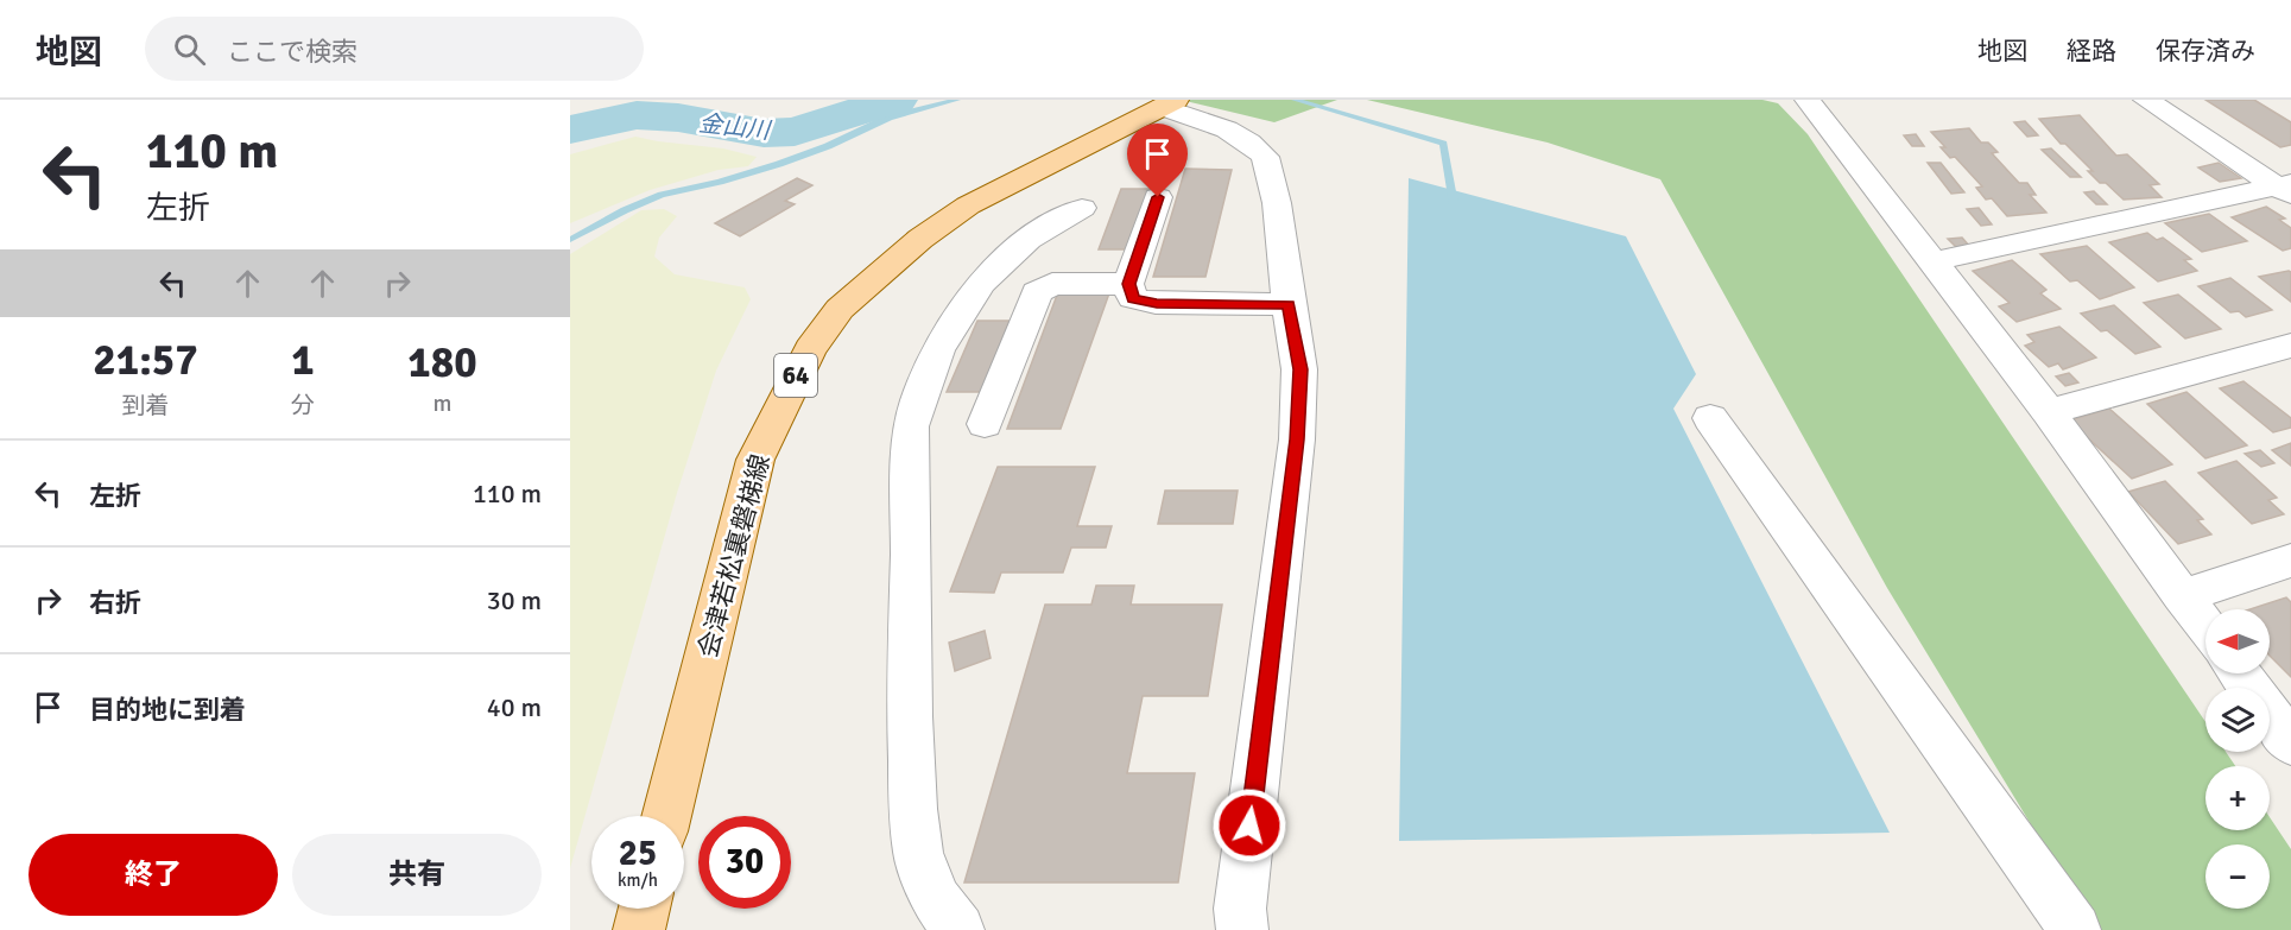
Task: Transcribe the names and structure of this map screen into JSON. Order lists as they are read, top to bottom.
{
  "streets": {
    "main road": ["64", "会津若松裏磐梯線"]
  },
  "water": ["金山川"],
  "north": "left",
  "page": {
    "header": "地図",
    "search": "ここで検索",
    "nav": ["地図", "経路", "保存済み"],
    "turn": ["110 m", "左折"],
    "eta": [
      "21:57",
      "到着",
      "1",
      "分",
      "180",
      "m"
    ],
    "list": [
      {
        "name": "左折",
        "value": "110 m"
      },
      {
        "name": "右折",
        "value": "30 m"
      },
      {
        "name": "目的地に到着",
        "value": "40 m"
      }
    ],
    "map_buttons": ["+", "−"],
    "speed": "25 km/h",
    "limit": "30",
    "buttons": ["終了", "共有"]
  }
}
